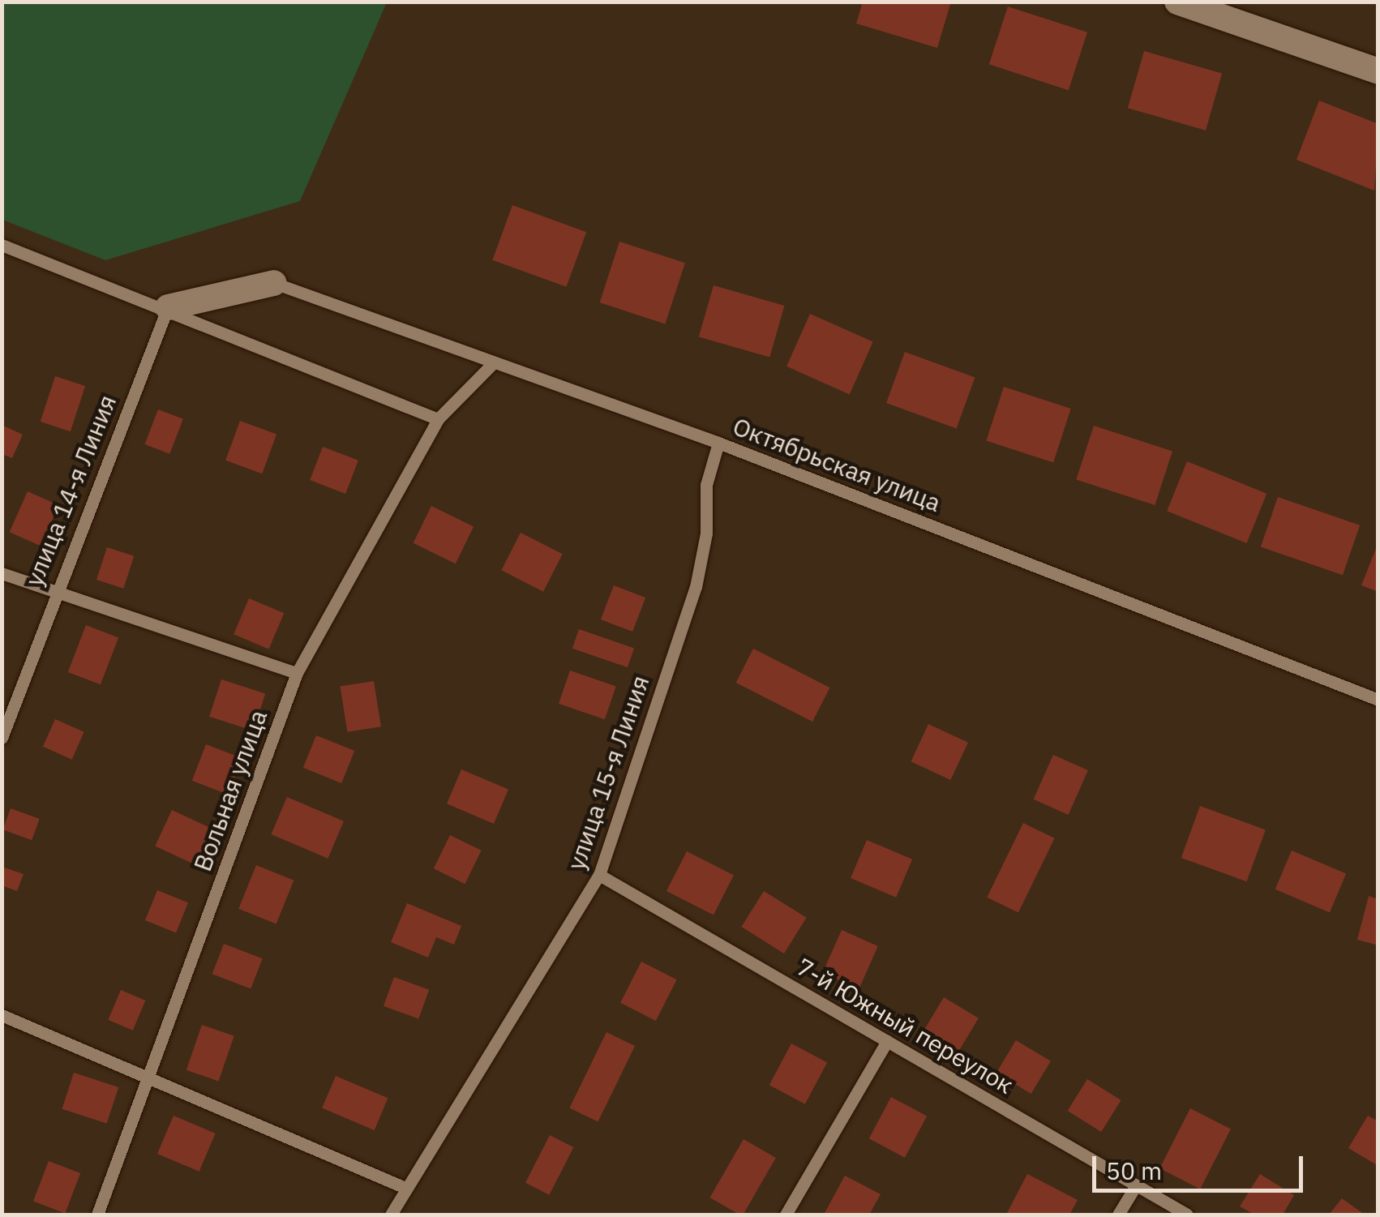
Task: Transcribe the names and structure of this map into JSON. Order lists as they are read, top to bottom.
{
  "streets": {
    "lane": [
      "Октябрьская улица",
      "улица 14-я Линия",
      "улица 15-я Линия",
      "Вольная улица",
      "7-й Южный переулок"
    ]
  },
  "crossings": [
    ["Октябрьская улица", "улица 15-я Линия"],
    ["Октябрьская улица", "Вольная улица"],
    ["улица 15-я Линия", "7-й Южный переулок"]
  ],
  "scale_bar": "50 m"
}
